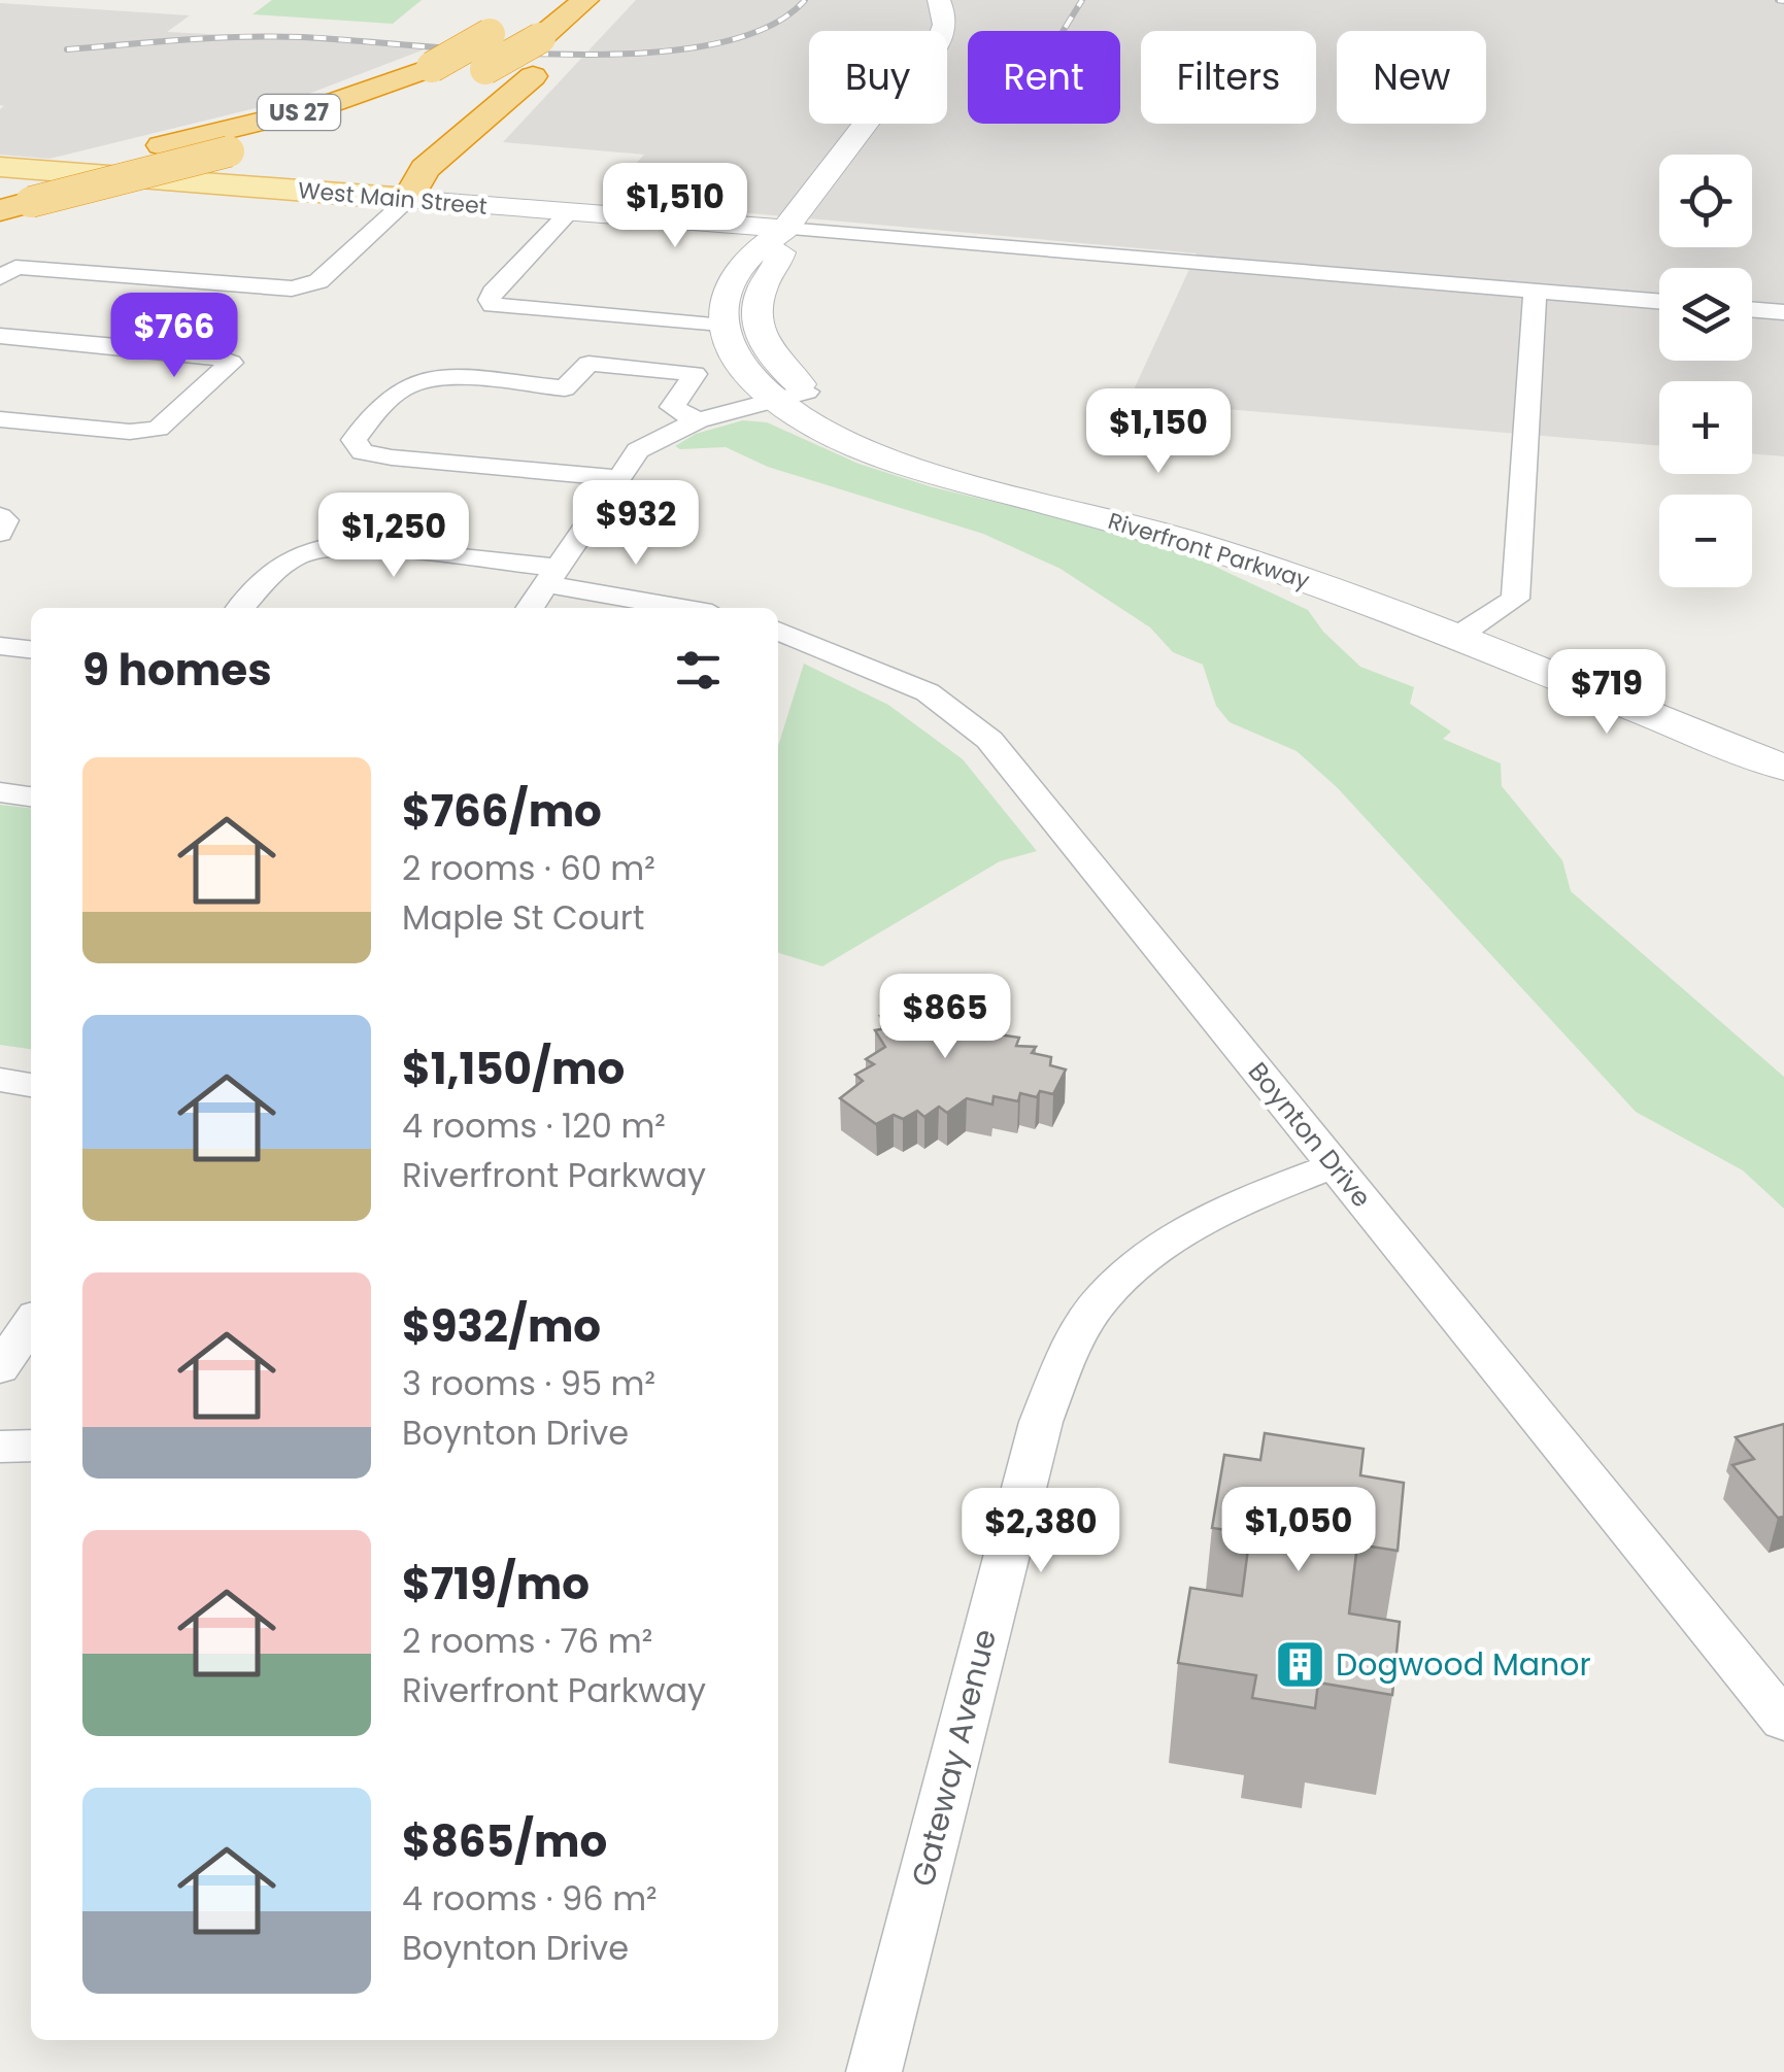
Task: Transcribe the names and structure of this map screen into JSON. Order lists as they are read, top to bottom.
{
  "streets": {
    "highway": ["US 27"],
    "main road": ["West Main Street", "Riverfront Parkway"],
    "street": ["Boynton Drive", "Gateway Avenue"]
  },
  "crossings": [
    ["West Main Street", "Riverfront Parkway"],
    ["Boynton Drive", "Gateway Avenue"]
  ],
  "places": {
    "building": ["Dogwood Manor"]
  },
  "page": {
    "chip": [
      "Buy",
      "Rent",
      "Filters",
      "New"
    ],
    "map_buttons": ["+", "−"],
    "price": [
      "$1,510",
      "$766",
      "$1,150",
      "$932",
      "$1,250",
      "$719",
      "$865",
      "$1,050",
      "$2,380"
    ],
    "heading": "9 homes",
    "list": [
      {
        "name": "$766/mo",
        "note": "2 rooms · 60 m² · Maple St Court"
      },
      {
        "name": "$1,150/mo",
        "note": "4 rooms · 120 m² · Riverfront Parkway"
      },
      {
        "name": "$932/mo",
        "note": "3 rooms · 95 m² · Boynton Drive"
      },
      {
        "name": "$719/mo",
        "note": "2 rooms · 76 m² · Riverfront Parkway"
      },
      {
        "name": "$865/mo",
        "note": "4 rooms · 96 m² · Boynton Drive"
      }
    ]
  }
}
